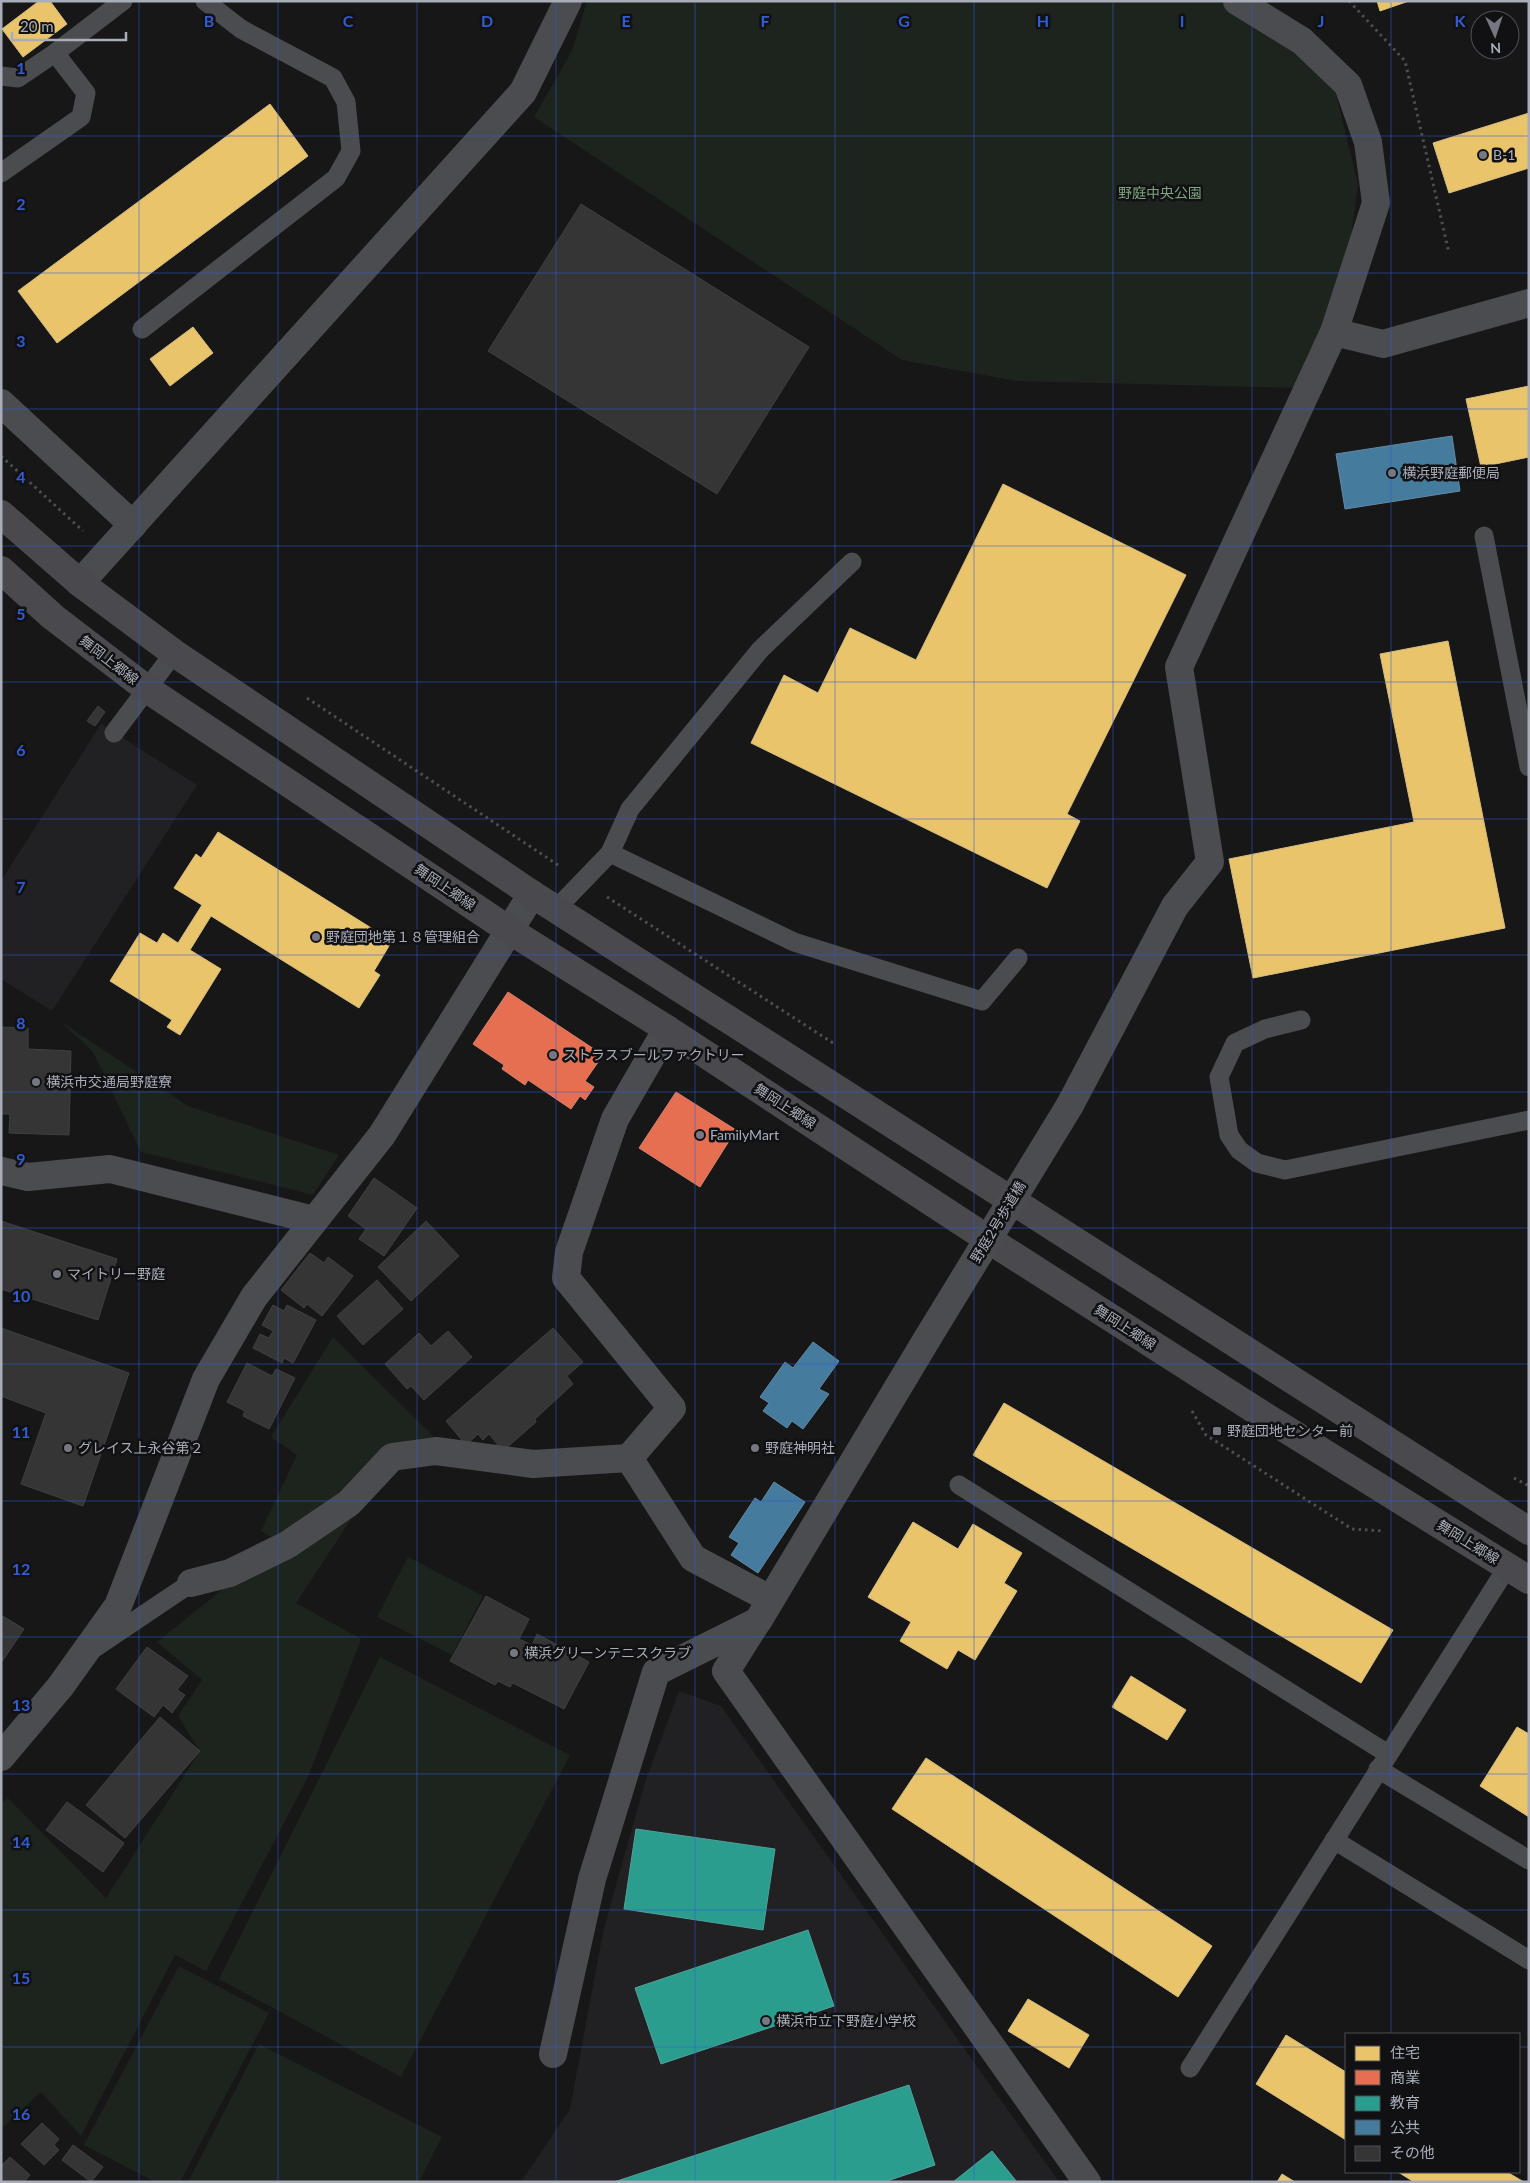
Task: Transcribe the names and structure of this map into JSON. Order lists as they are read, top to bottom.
{
  "streets": {
    "street": ["舞岡上郷線", "野庭2号歩道橋"]
  },
  "parks": ["野庭中央公園"],
  "places": {
    "other": [
      "B-1",
      "横浜野庭郵便局",
      "野庭団地第１８管理組合",
      "ストラスブールファクトリー",
      "横浜市交通局野庭寮",
      "FamilyMart",
      "マイトリー野庭",
      "グレイス上永谷第２",
      "野庭神明社",
      "横浜グリーンテニスクラブ",
      "横浜市立下野庭小学校"
    ],
    "transit": ["野庭団地センター前"]
  },
  "legend": [
    "住宅",
    "商業",
    "教育",
    "公共",
    "その他"
  ],
  "scale_bar": "20 m",
  "north": "bottom",
  "grid": {
    "columns": [
      "B",
      "C",
      "D",
      "E",
      "F",
      "G",
      "H",
      "I",
      "J",
      "K"
    ],
    "rows": [
      "1",
      "2",
      "3",
      "4",
      "5",
      "6",
      "7",
      "8",
      "9",
      "10",
      "11",
      "12",
      "13",
      "14",
      "15",
      "16"
    ]
  }
}
